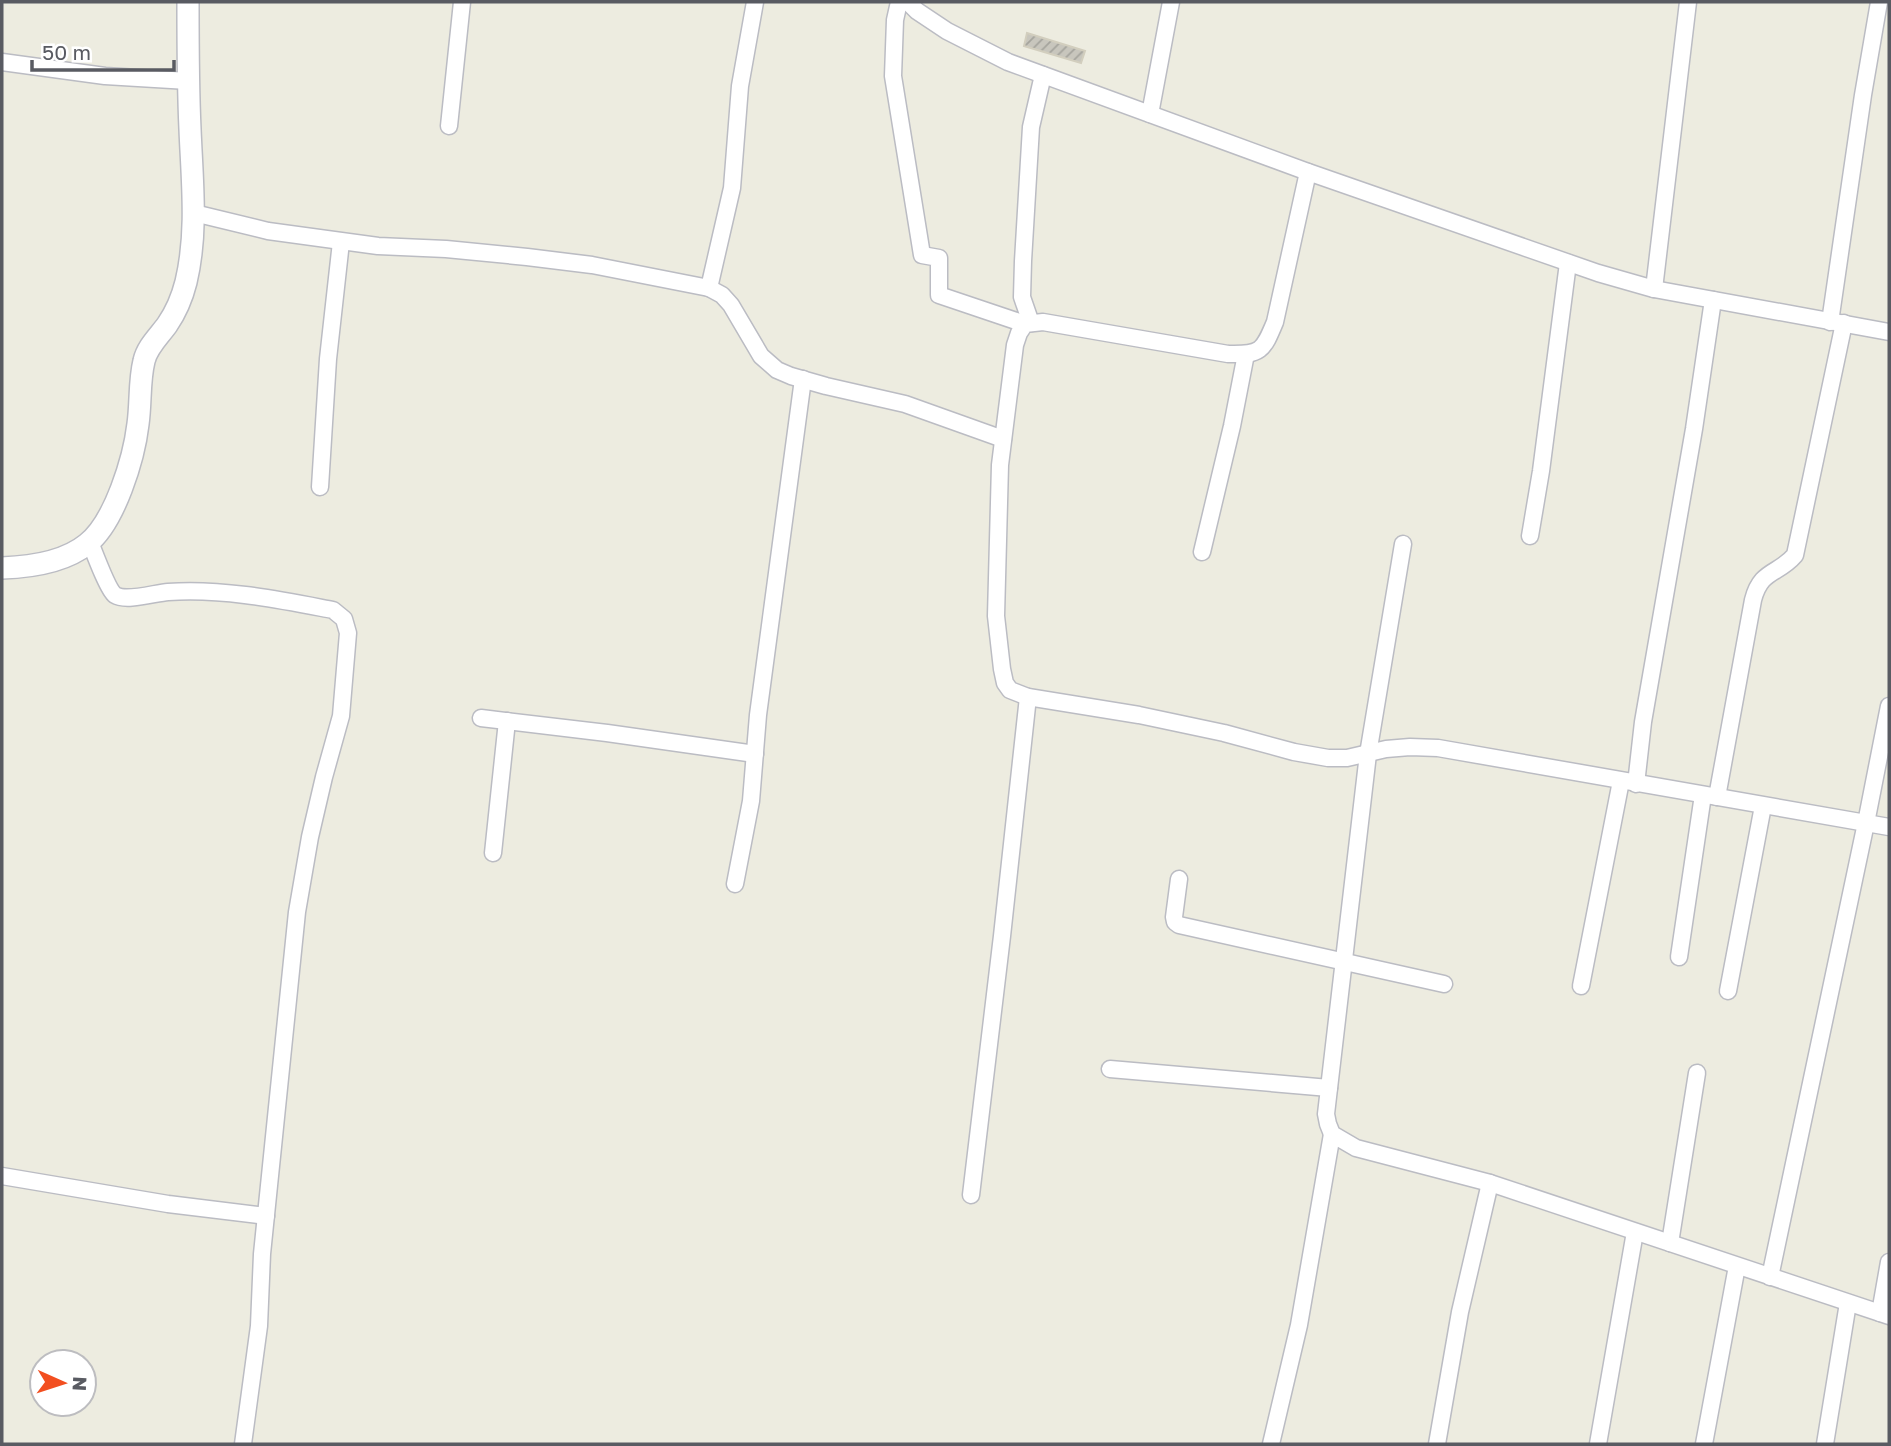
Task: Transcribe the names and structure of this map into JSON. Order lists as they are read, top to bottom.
{
  "scale_bar": "50 m",
  "north": "right"
}
